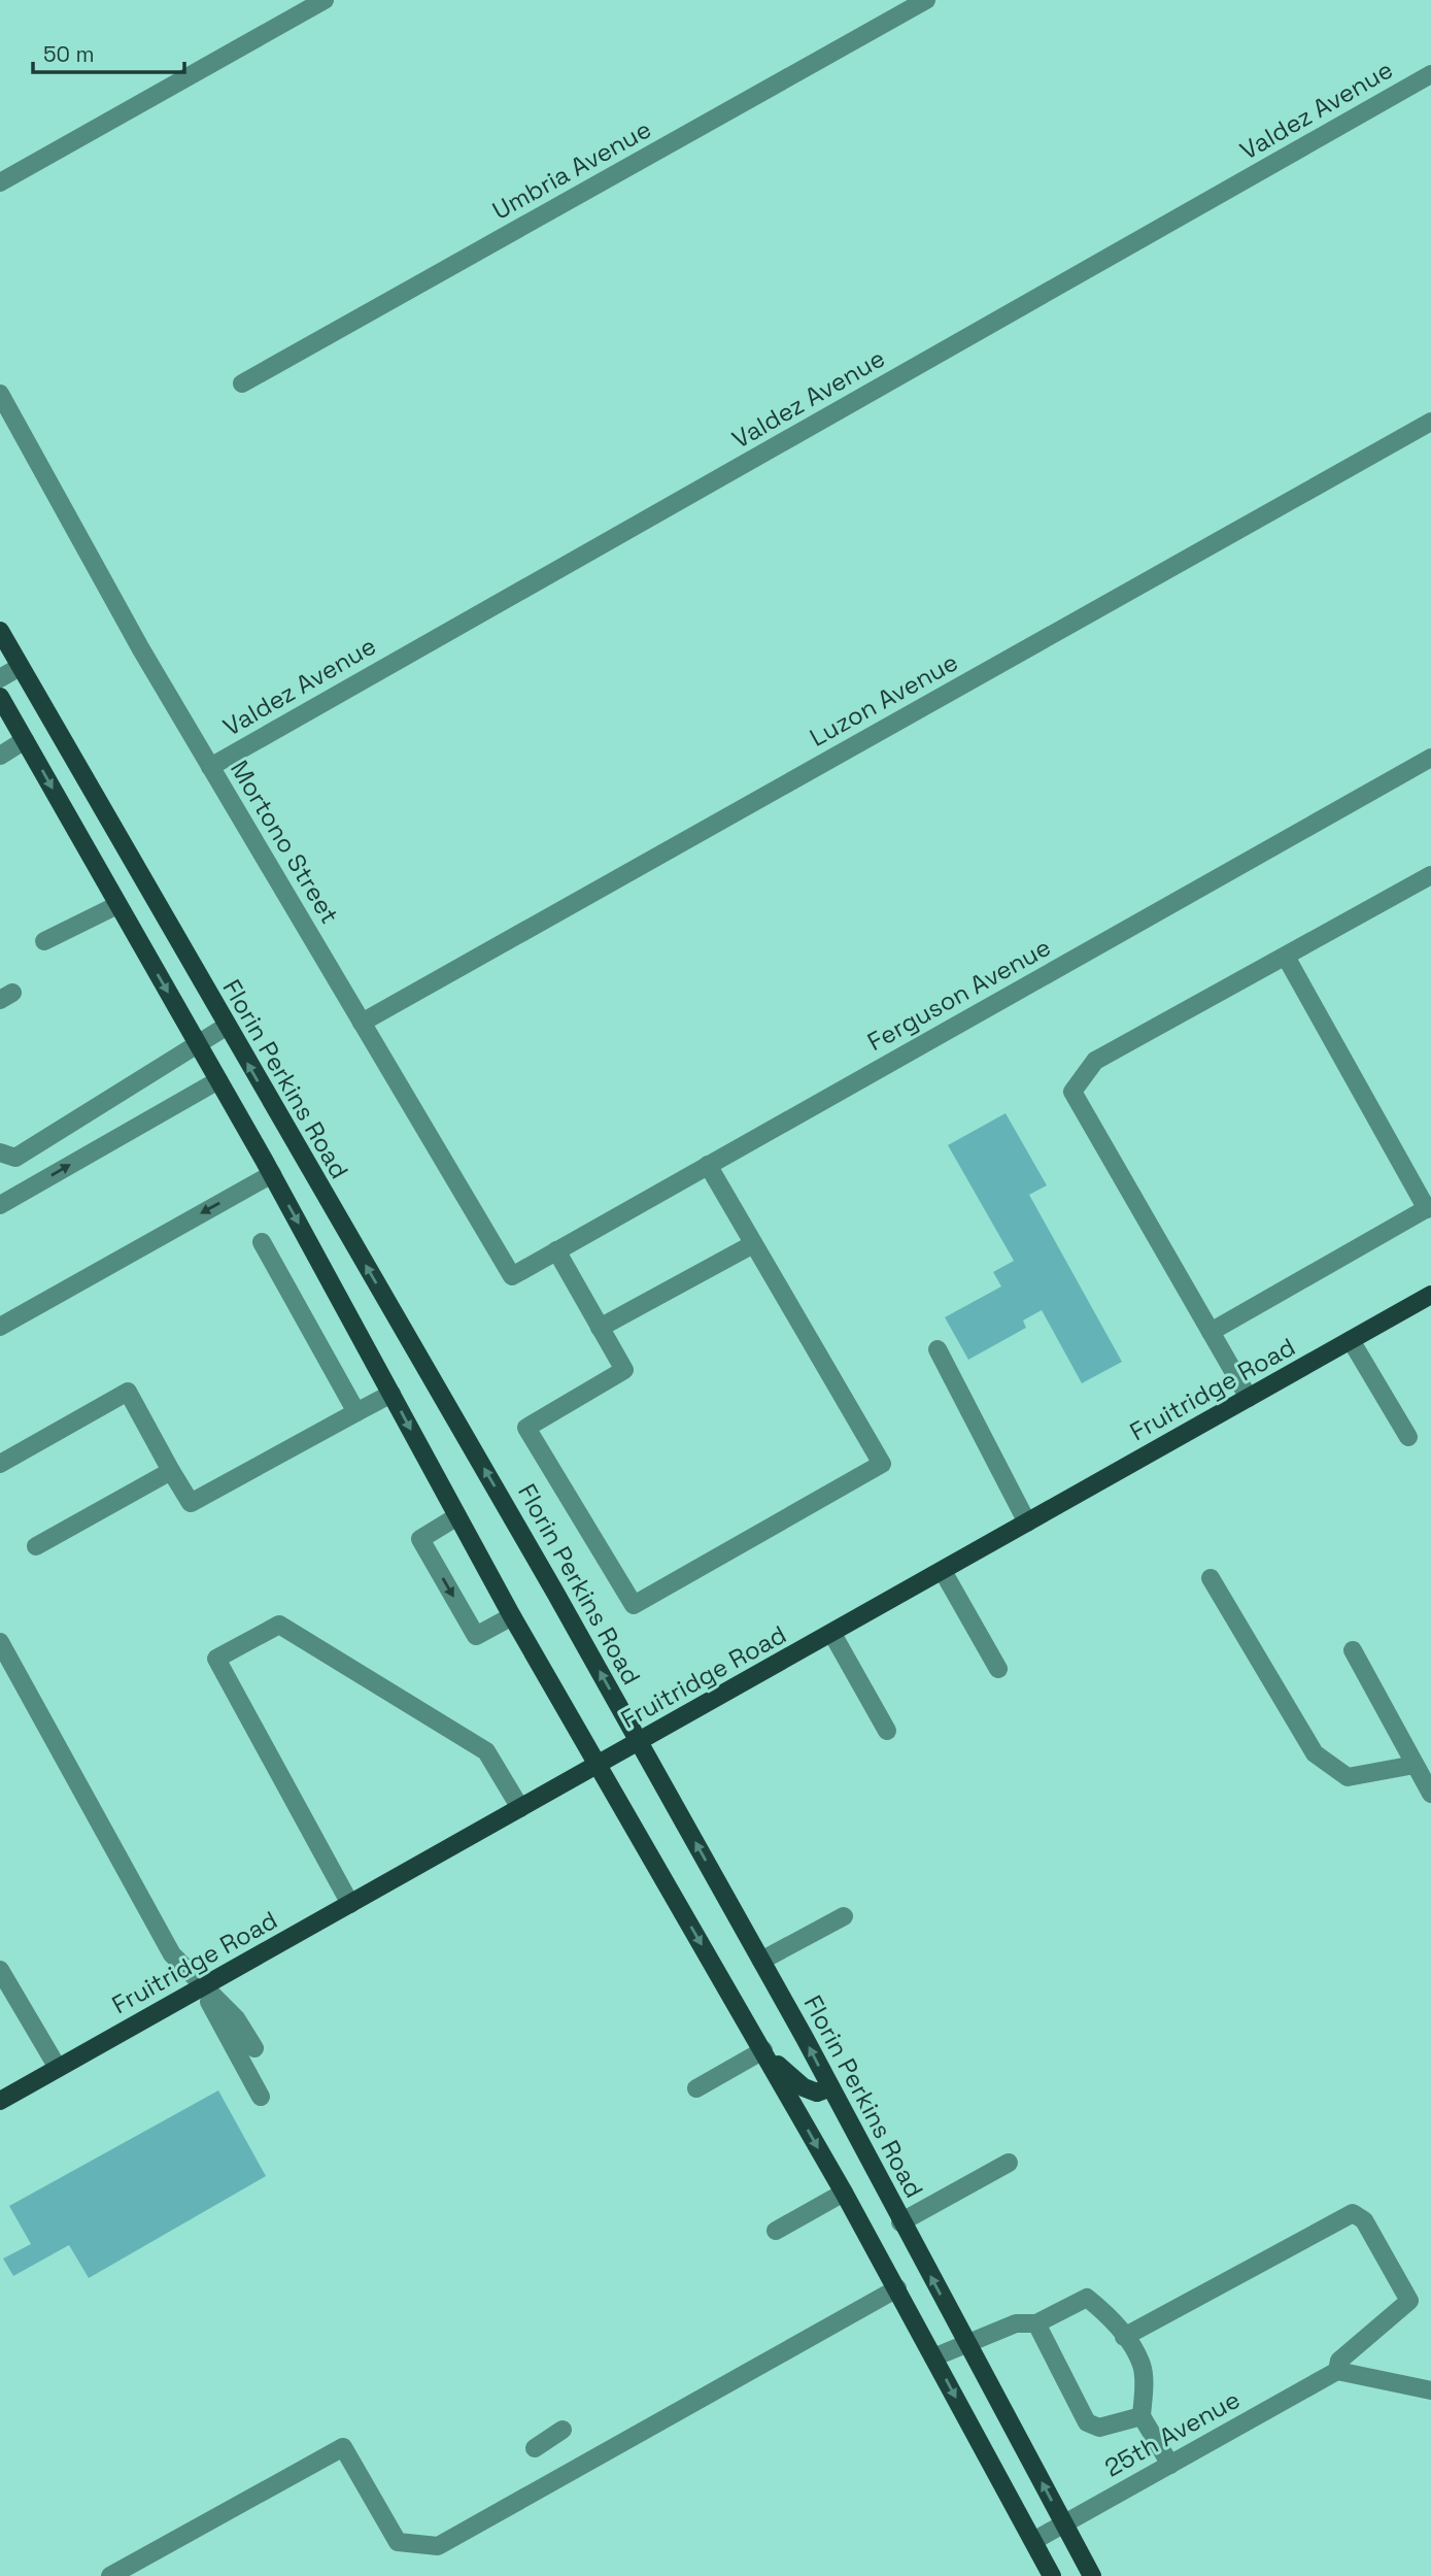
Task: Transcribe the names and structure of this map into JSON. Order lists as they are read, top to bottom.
{
  "streets": {
    "main road": ["Florin Perkins Road", "Fruitridge Road"],
    "street": [
      "Valdez Avenue",
      "Umbria Avenue",
      "Luzon Avenue",
      "Mortono Street",
      "Ferguson Avenue",
      "25th Avenue"
    ]
  },
  "crossings": [
    ["Valdez Avenue", "Mortono Street"],
    ["Luzon Avenue", "Mortono Street"],
    ["Mortono Street", "Ferguson Avenue"],
    ["Florin Perkins Road", "Fruitridge Road"],
    ["Florin Perkins Road", "25th Avenue"]
  ],
  "scale_bar": "50 m"
}
